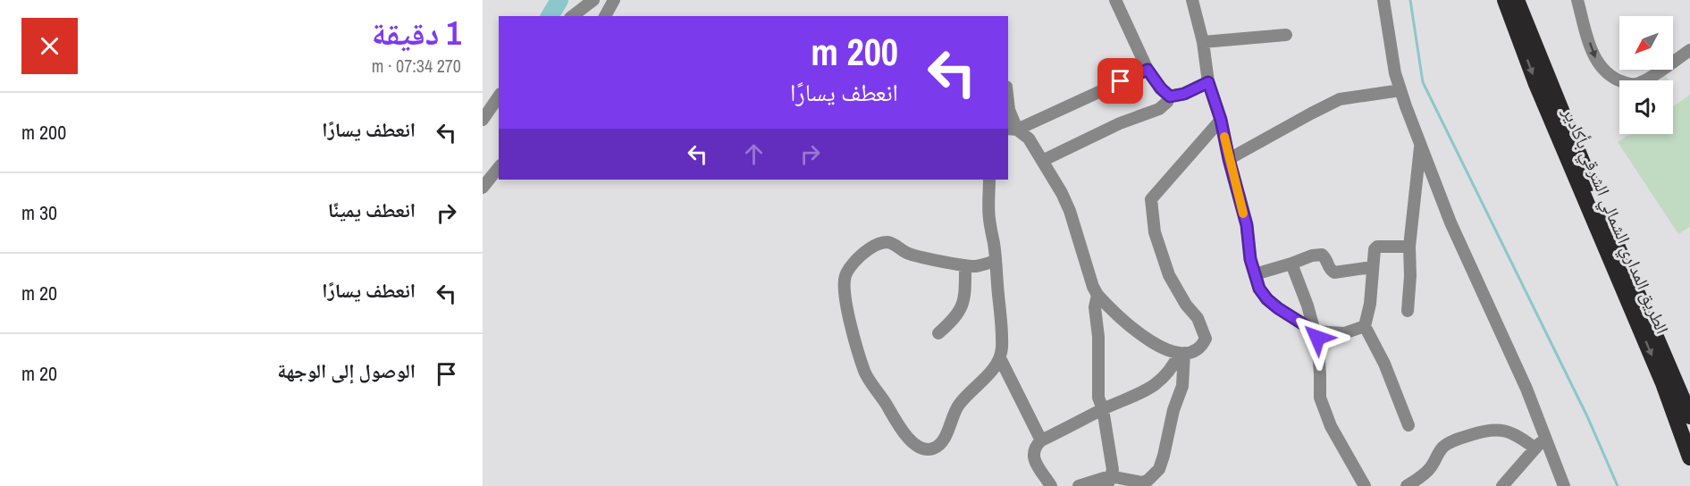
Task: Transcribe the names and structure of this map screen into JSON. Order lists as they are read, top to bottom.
{
  "streets": {
    "highway": ["الطريق المداري الشمالي الشرقي بأكادير"]
  },
  "north": "bottom left",
  "page": {
    "heading": ["1 دقيقة", "270 m · 07:34"],
    "turn": ["200 m", "انعطف يسارًا"],
    "list": [
      {
        "name": "انعطف يسارًا",
        "value": "200 m"
      },
      {
        "name": "انعطف يمينًا",
        "value": "30 m"
      },
      {
        "name": "انعطف يسارًا",
        "value": "20 m"
      },
      {
        "name": "الوصول إلى الوجهة",
        "value": "20 m"
      }
    ]
  }
}
